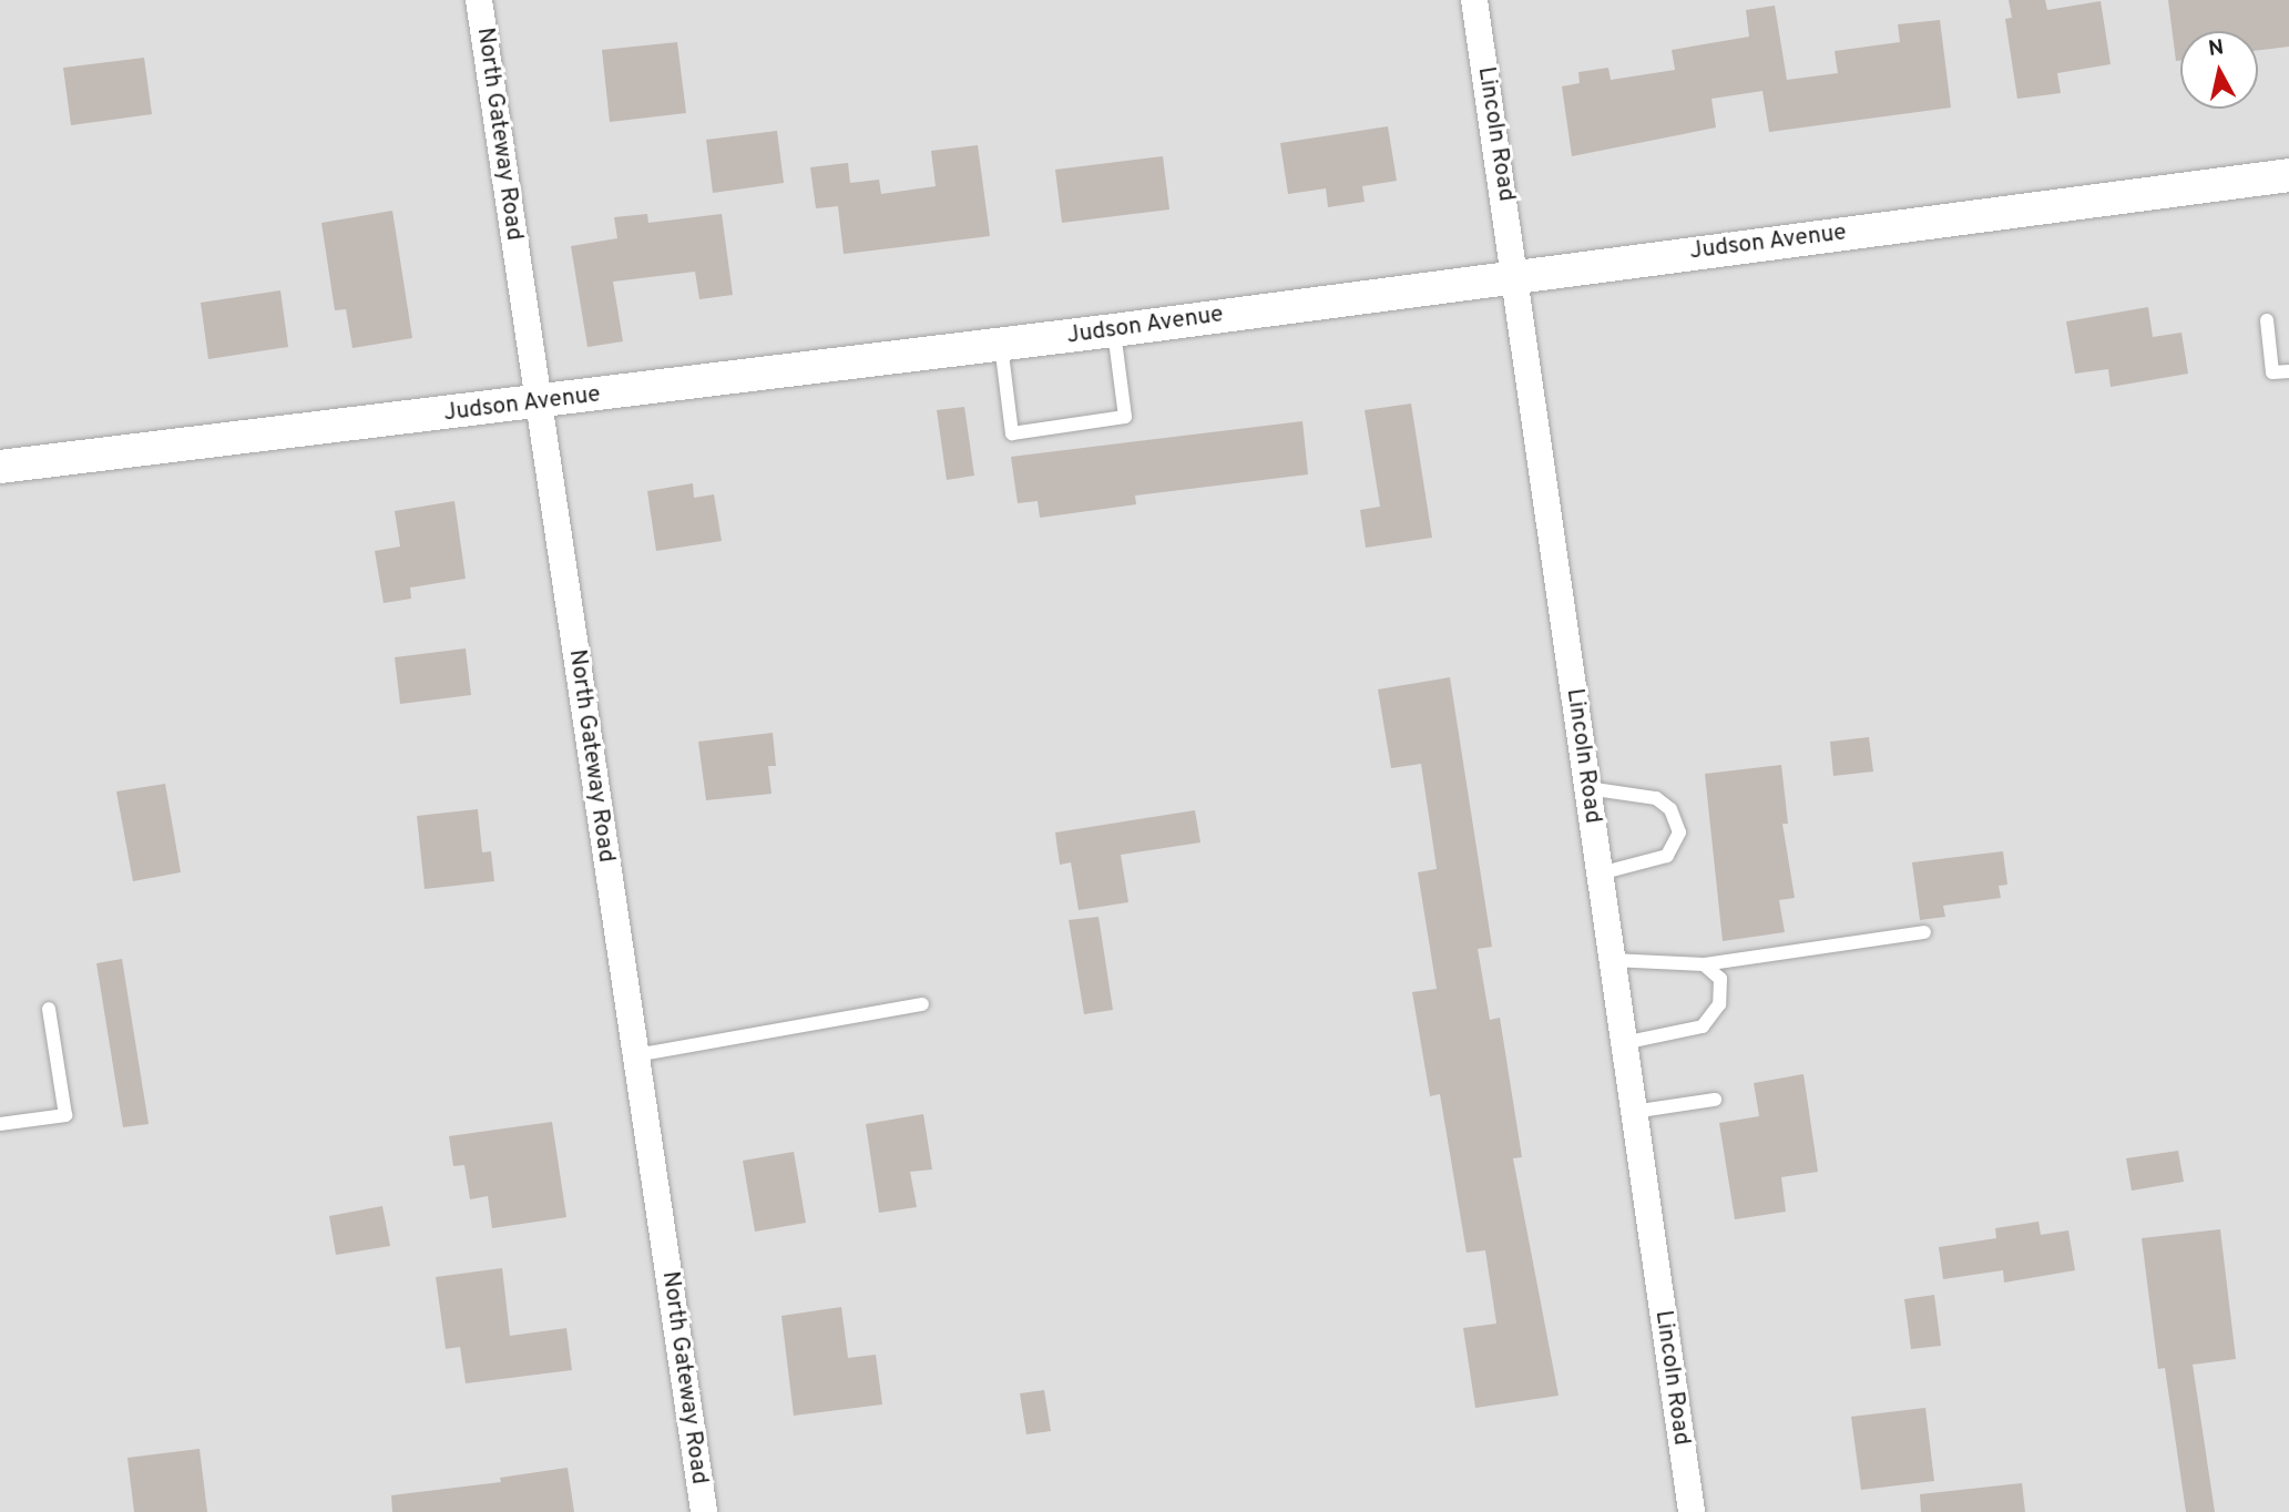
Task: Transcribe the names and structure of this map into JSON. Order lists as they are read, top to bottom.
{
  "streets": {
    "street": ["North Gateway Road", "Lincoln Road", "Judson Avenue"]
  },
  "crossings": [
    ["North Gateway Road", "Judson Avenue"],
    ["Lincoln Road", "Judson Avenue"]
  ],
  "north": "top"
}
